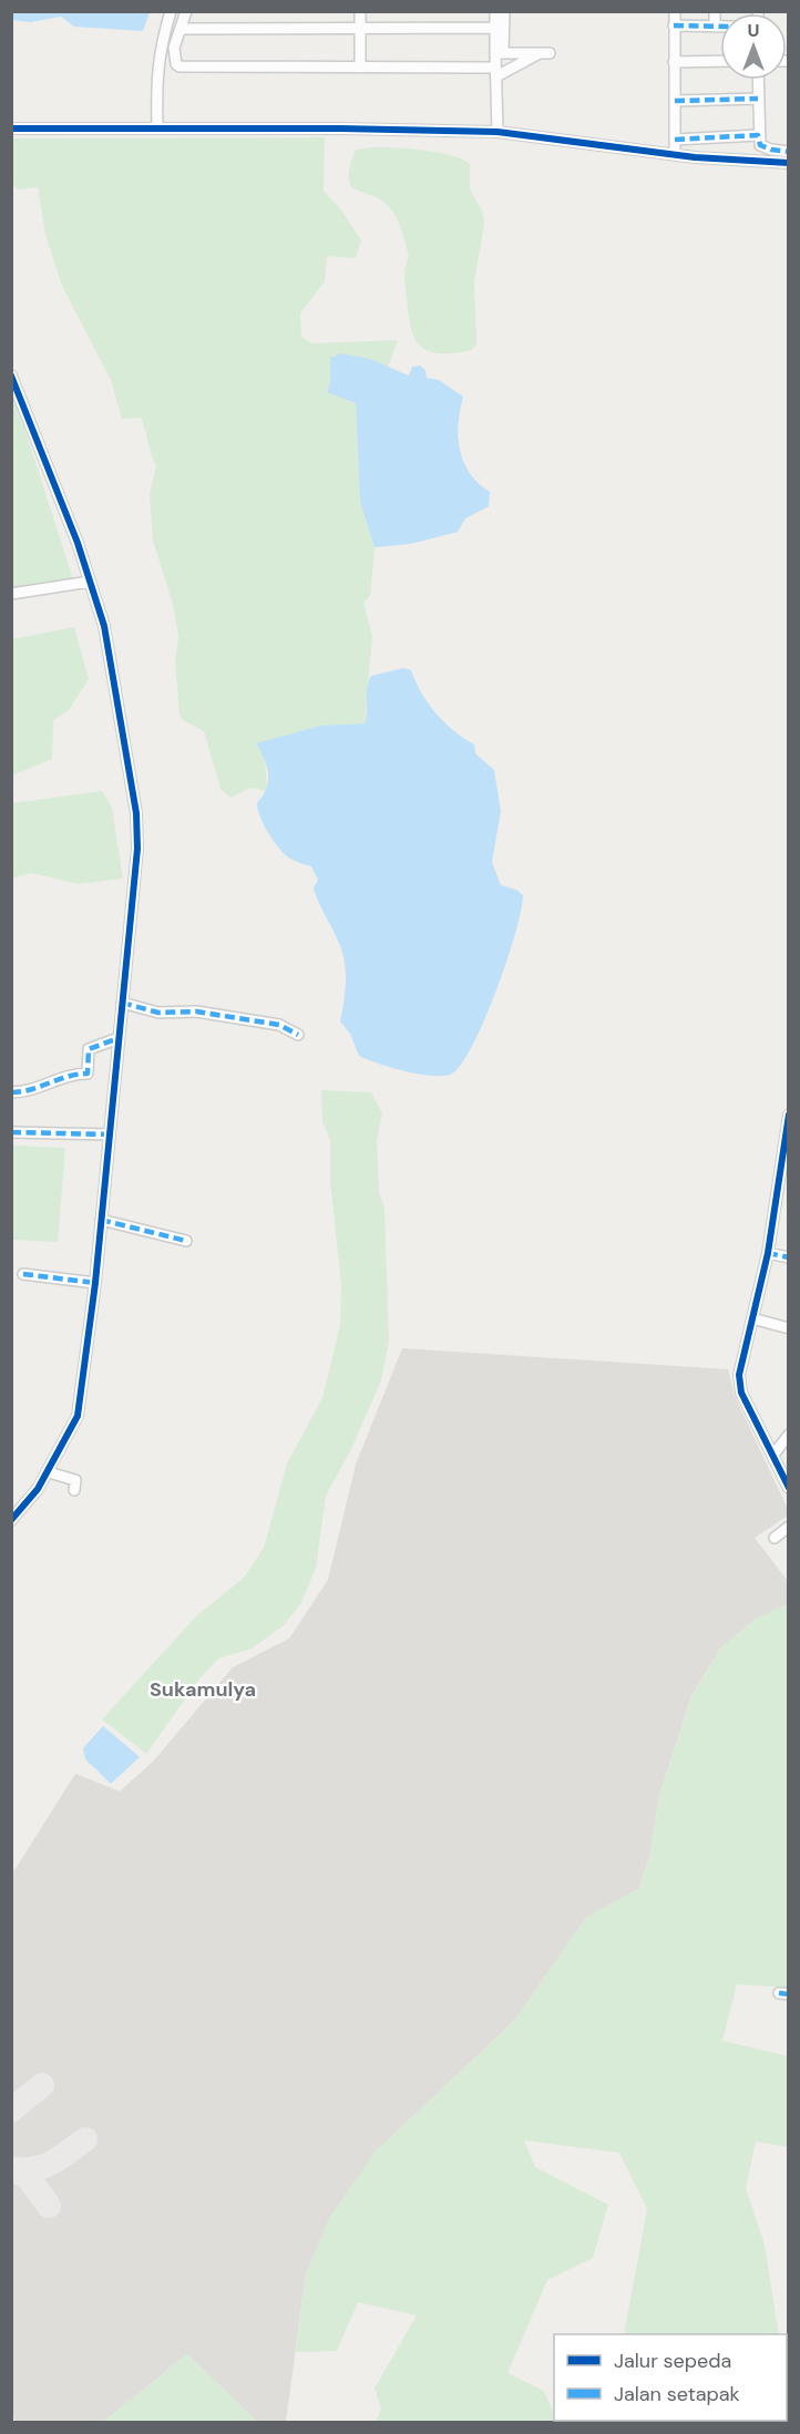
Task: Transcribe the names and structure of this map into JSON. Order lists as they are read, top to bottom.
{
  "districts": ["Sukamulya"],
  "legend": ["Jalur sepeda", "Jalan setapak"],
  "north": "top"
}
